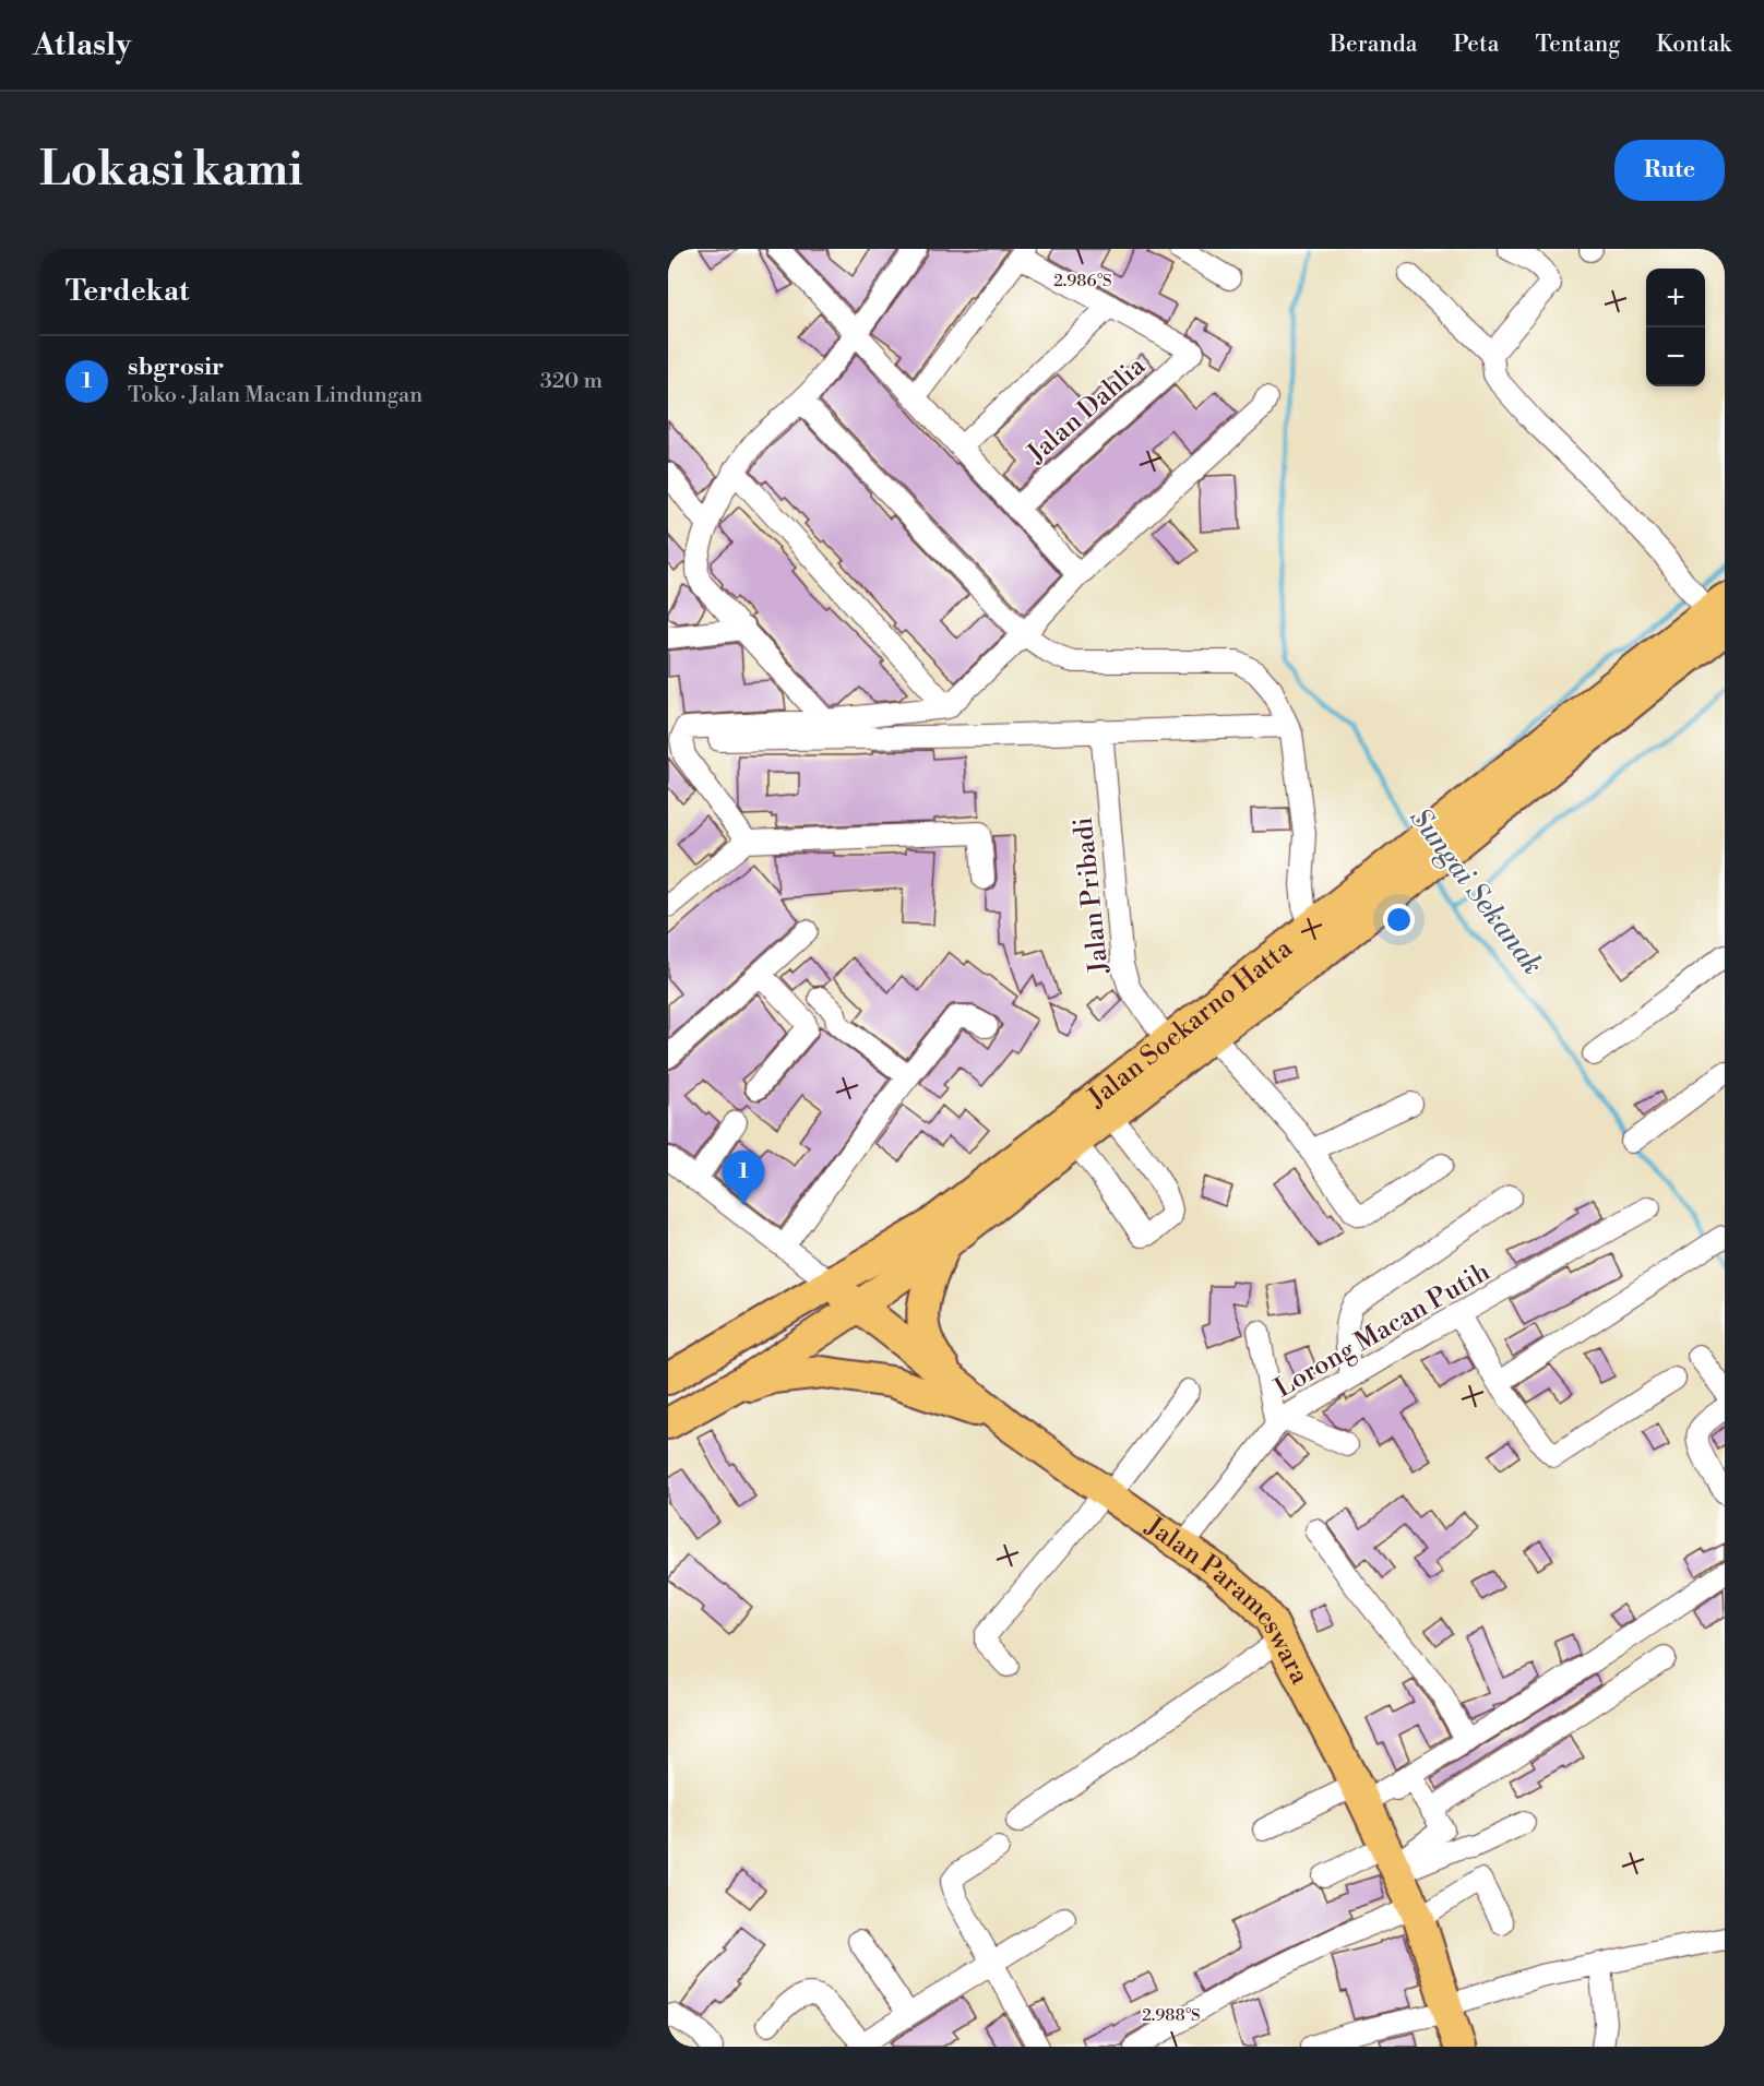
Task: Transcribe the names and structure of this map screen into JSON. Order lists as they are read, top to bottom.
{
  "streets": {
    "highway": ["Jalan Soekarno Hatta", "Jalan Parameswara"],
    "street": ["Jalan Dahlia", "Jalan Pribadi", "Lorong Macan Putih"]
  },
  "crossings": [
    ["Jalan Pribadi", "Jalan Soekarno Hatta"],
    ["Jalan Soekarno Hatta", "Jalan Parameswara"],
    ["Lorong Macan Putih", "Jalan Parameswara"]
  ],
  "water": ["Sungai Sekanak"],
  "page": {
    "header": "Atlasly",
    "nav": [
      "Beranda",
      "Peta",
      "Tentang",
      "Kontak"
    ],
    "buttons": "Rute",
    "title": "Lokasi kami",
    "heading": "Terdekat",
    "map_buttons": ["+", "−"],
    "list": [
      {
        "mark": "1",
        "name": "sbgrosir",
        "note": "Toko · Jalan Macan Lindungan",
        "value": "320 m"
      }
    ],
    "pins": "1"
  },
  "coordinates": ["2.986°S", "2.988°S"]
}
